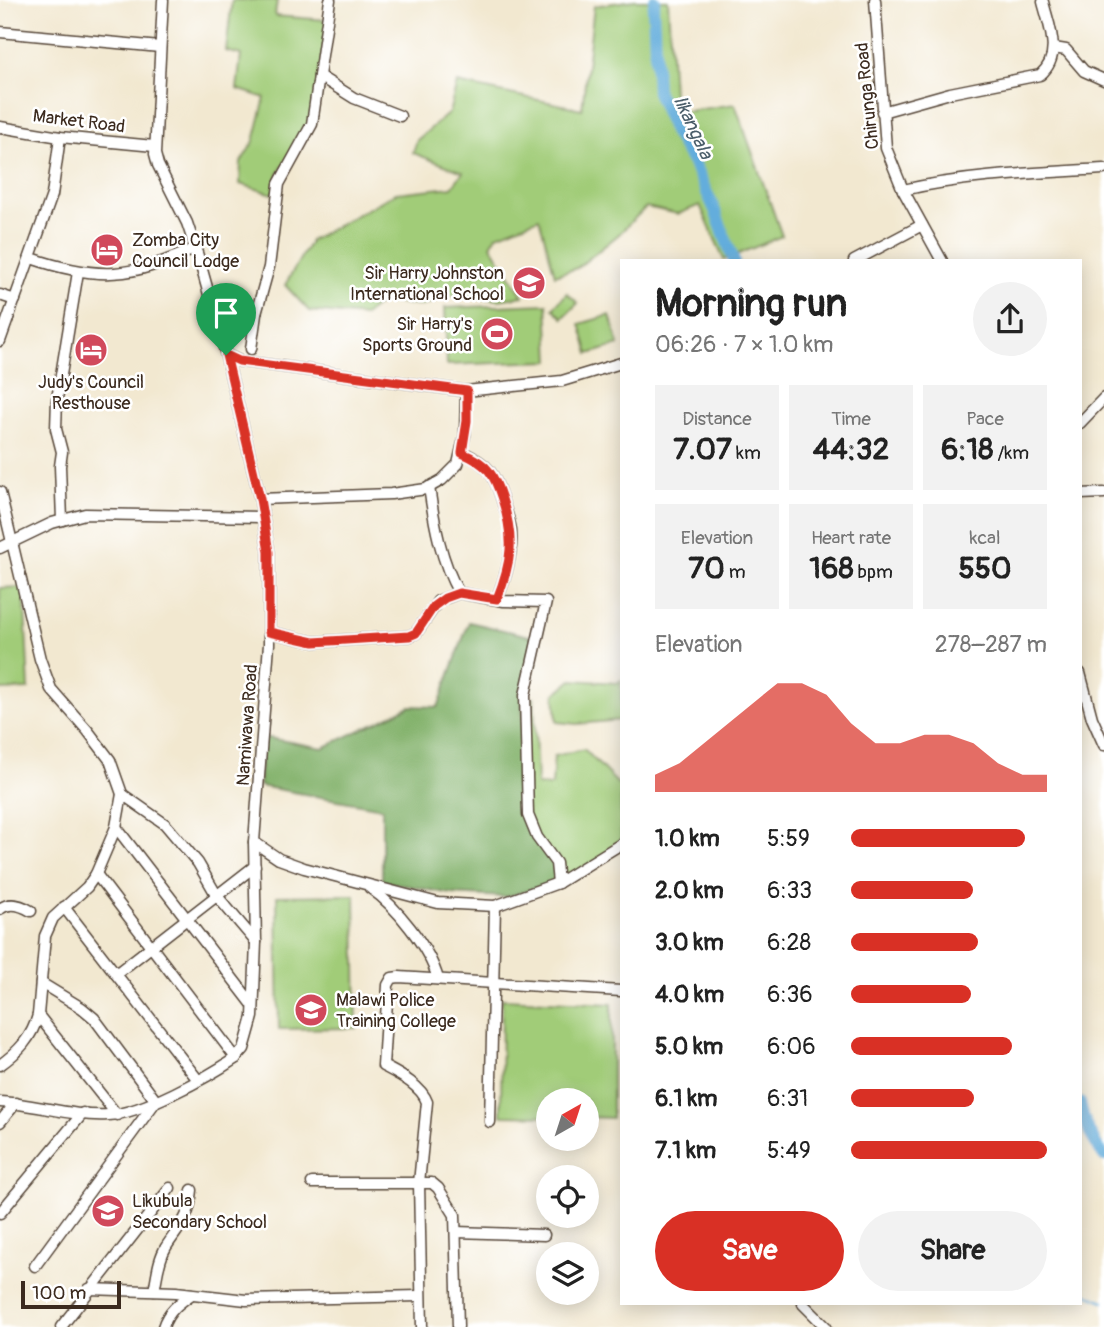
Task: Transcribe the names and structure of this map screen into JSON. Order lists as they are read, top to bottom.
{
  "streets": {
    "street": ["Chirunga Road", "Market Road", "Namiwawa Road"]
  },
  "crossings": [
    ["Market Road", "Namiwawa Road"]
  ],
  "water": ["likangala"],
  "places": {
    "hotel": ["Zomba City Council Lodge", "Judy's Council Resthouse"],
    "school or university": ["Sir Harry Johnston International School", "Malawi Police Training College", "Likubula Secondary School"],
    "sports": ["Sir Harry's Sports Ground"]
  },
  "scale_bar": "100 m",
  "north": "top right",
  "page": {
    "heading": ["Morning run", "06:26 · 7 × 1.0 km"],
    "stats": [
      ["Distance", "7.07 km"],
      ["Time", "44:32"],
      ["Pace", "6:18 /km"],
      ["Elevation", "70 m"],
      ["Heart rate", "168 bpm"],
      ["kcal", "550"]
    ],
    "chart": ["Elevation", "278–287 m"],
    "list": [
      {
        "name": "1.0 km",
        "note": "5:59"
      },
      {
        "name": "2.0 km",
        "note": "6:33"
      },
      {
        "name": "3.0 km",
        "note": "6:28"
      },
      {
        "name": "4.0 km",
        "note": "6:36"
      },
      {
        "name": "5.0 km",
        "note": "6:06"
      },
      {
        "name": "6.1 km",
        "note": "6:31"
      },
      {
        "name": "7.1 km",
        "note": "5:49"
      }
    ],
    "buttons": ["Save", "Share"],
    "scale": "100 m"
  }
}
